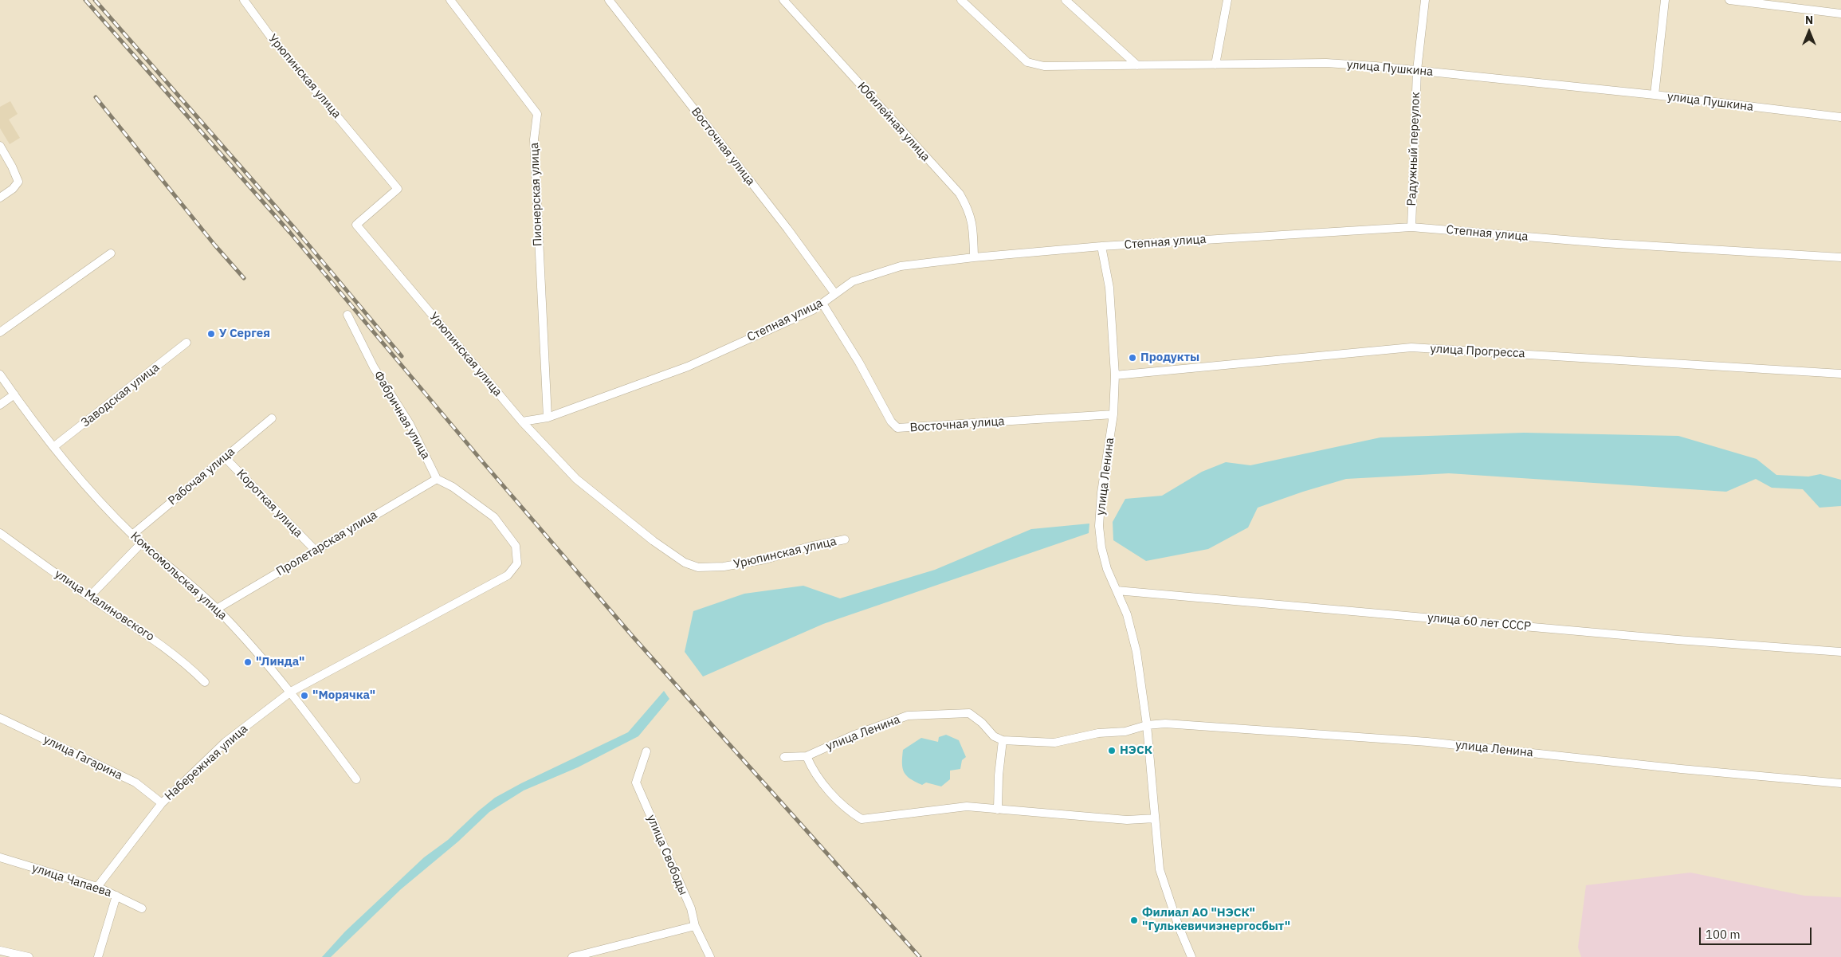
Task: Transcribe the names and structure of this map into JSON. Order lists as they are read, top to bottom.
{
  "streets": {
    "street": [
      "улица Пушкина",
      "Урюпинская улица",
      "Юбилейная улица",
      "Восточная улица",
      "Радужный переулок",
      "Пионерская улица",
      "Степная улица",
      "улица Прогресса",
      "Заводская улица",
      "Фабричная улица",
      "Рабочая улица",
      "улица Ленина",
      "Короткая улица",
      "Пролетарская улица",
      "Комсомольская улица",
      "улица Малиновского",
      "улица 60 лет СССР",
      "улица Гагарина",
      "Набережная улица",
      "улица Свободы",
      "улица Чапаева"
    ]
  },
  "crossings": [
    ["улица Пушкина", "Радужный переулок"],
    ["Урюпинская улица", "Степная улица"],
    ["Юбилейная улица", "Степная улица"],
    ["Восточная улица", "Степная улица"],
    ["Восточная улица", "улица Ленина"],
    ["Радужный переулок", "Степная улица"],
    ["Пионерская улица", "Степная улица"],
    ["Степная улица", "улица Ленина"],
    ["улица Прогресса", "улица Ленина"],
    ["Заводская улица", "Комсомольская улица"],
    ["Фабричная улица", "Пролетарская улица"],
    ["Фабричная улица", "Набережная улица"],
    ["Рабочая улица", "Короткая улица"],
    ["Рабочая улица", "Комсомольская улица"],
    ["улица Ленина", "улица 60 лет СССР"],
    ["Короткая улица", "Пролетарская улица"],
    ["Пролетарская улица", "Комсомольская улица"],
    ["Пролетарская улица", "Набережная улица"],
    ["Комсомольская улица", "Набережная улица"],
    ["улица Гагарина", "Набережная улица"],
    ["Набережная улица", "улица Чапаева"]
  ],
  "places": [
    "У Сергея",
    "Продукты",
    "\"Линда\"",
    "\"Морячка\"",
    "НЭСК",
    "Филиал АО \"НЭСК\" \"Гулькевичиэнергосбыт\""
  ],
  "scale_bar": "100 m",
  "north": "top"
}
